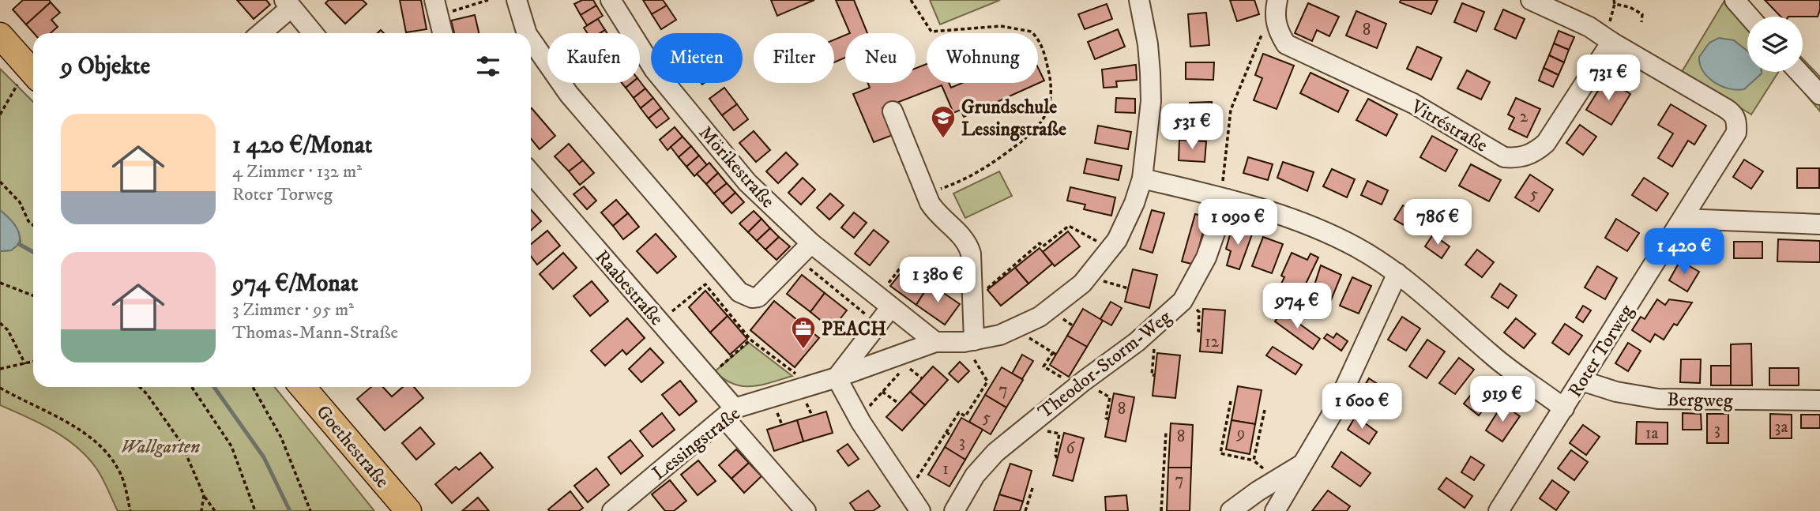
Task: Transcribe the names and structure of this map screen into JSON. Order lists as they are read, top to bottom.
{
  "streets": {
    "main road": ["Goethestraße"],
    "street": [
      "Vitréstraße",
      "Mörikestraße",
      "Raabestraße",
      "Roter Torweg",
      "Theodor-Storm-Weg",
      "Bergweg",
      "Lessingstraße"
    ]
  },
  "crossings": [
    ["Vitréstraße", "Roter Torweg"],
    ["Mörikestraße", "Lessingstraße"],
    ["Raabestraße", "Lessingstraße"],
    ["Roter Torweg", "Bergweg"]
  ],
  "parks": ["Wallgarten"],
  "places": {
    "school or university": ["Grundschule Lessingstraße"],
    "office": ["PEACH"]
  },
  "house_numbers": [
    "8",
    "2",
    "5",
    "12",
    "7",
    "8",
    "5",
    "3a",
    "3",
    "9",
    "1a",
    "8",
    "3",
    "6",
    "1",
    "7"
  ],
  "page": {
    "chip": [
      "Kaufen",
      "Mieten",
      "Filter",
      "Neu",
      "Wohnung"
    ],
    "heading": "9 Objekte",
    "price": [
      "731 €",
      "531 €",
      "1 090 €",
      "786 €",
      "1 420 €",
      "1 380 €",
      "974 €",
      "919 €",
      "1 600 €"
    ],
    "list": [
      {
        "name": "1 420 €/Monat",
        "note": "4 Zimmer · 132 m² · Roter Torweg"
      },
      {
        "name": "974 €/Monat",
        "note": "3 Zimmer · 95 m² · Thomas-Mann-Straße"
      }
    ]
  }
}
